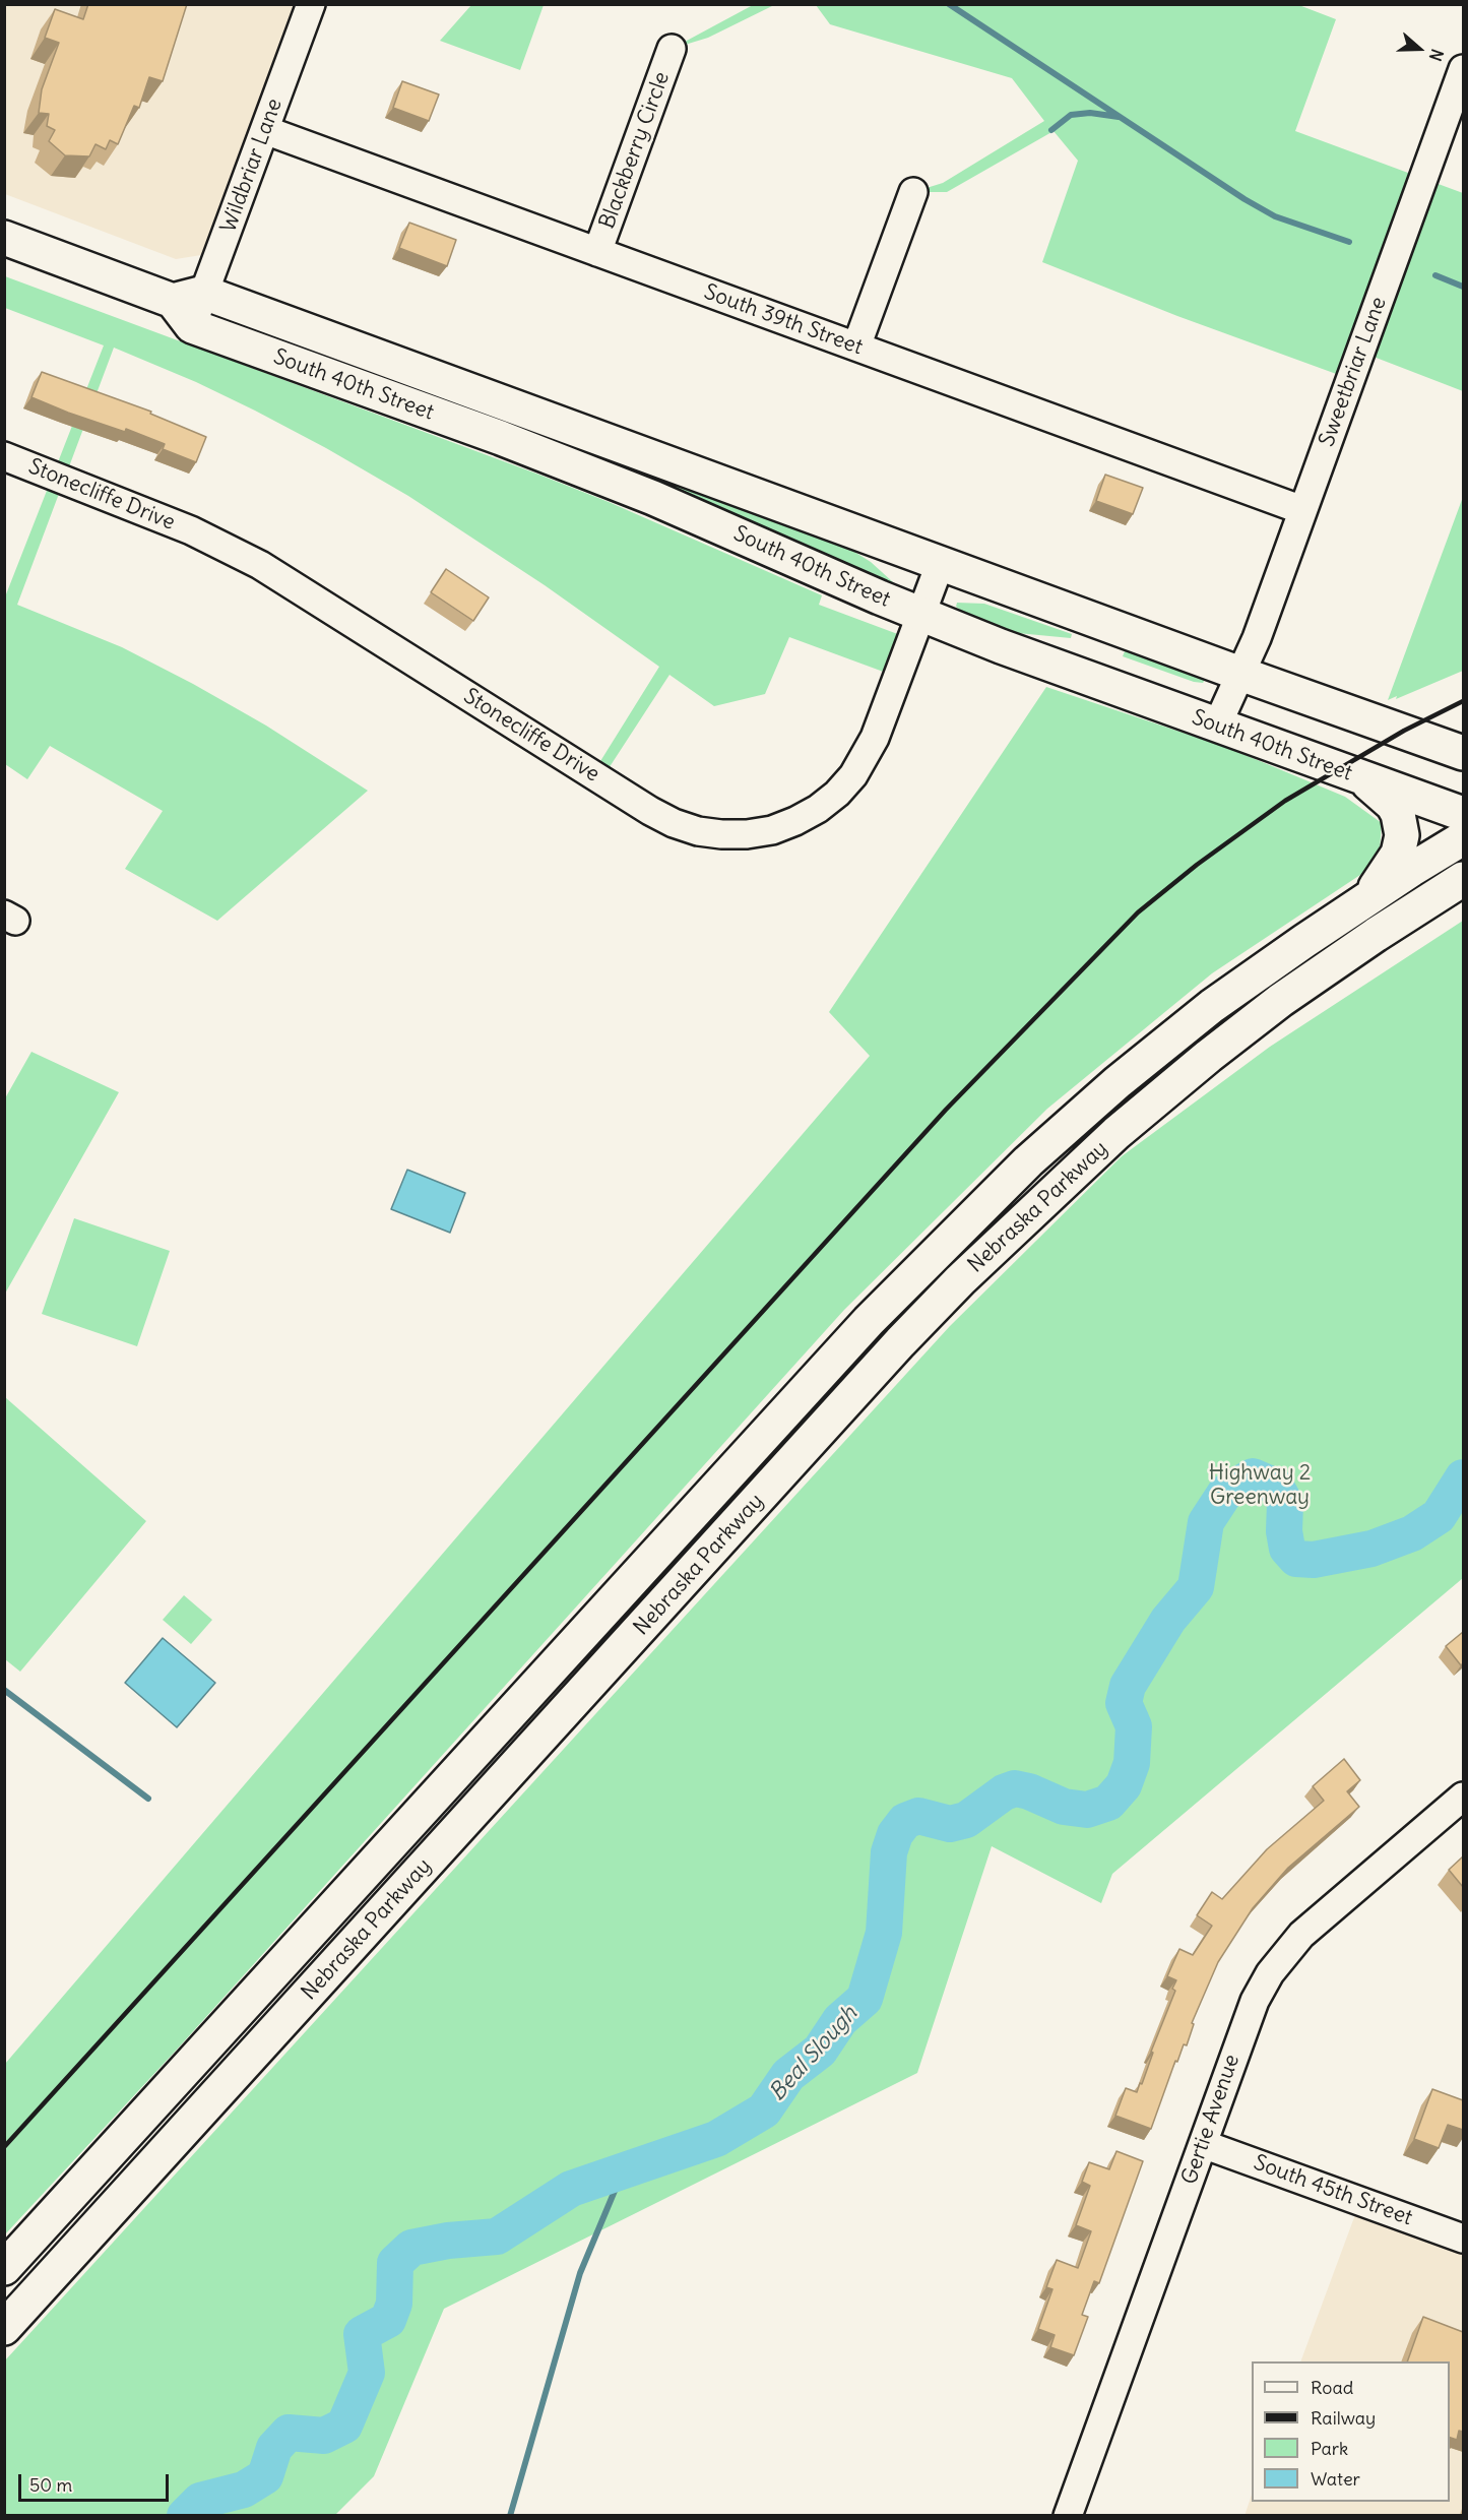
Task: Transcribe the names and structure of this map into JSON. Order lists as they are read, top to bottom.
{
  "streets": {
    "main road": ["South 40th Street", "Nebraska Parkway"],
    "street": [
      "Blackberry Circle",
      "Wildbriar Lane",
      "South 39th Street",
      "Sweetbriar Lane",
      "Stonecliffe Drive",
      "Gertie Avenue",
      "South 45th Street"
    ]
  },
  "crossings": [
    ["Blackberry Circle", "South 39th Street"],
    ["Wildbriar Lane", "South 39th Street"],
    ["Wildbriar Lane", "South 40th Street"],
    ["South 39th Street", "Sweetbriar Lane"],
    ["Sweetbriar Lane", "South 40th Street"],
    ["South 40th Street", "Stonecliffe Drive"],
    ["Gertie Avenue", "South 45th Street"]
  ],
  "water": ["Beal Slough"],
  "parks": ["Highway 2 Greenway"],
  "legend": [
    "Road",
    "Railway",
    "Park",
    "Water"
  ],
  "scale_bar": "50 m",
  "north": "right"
}
